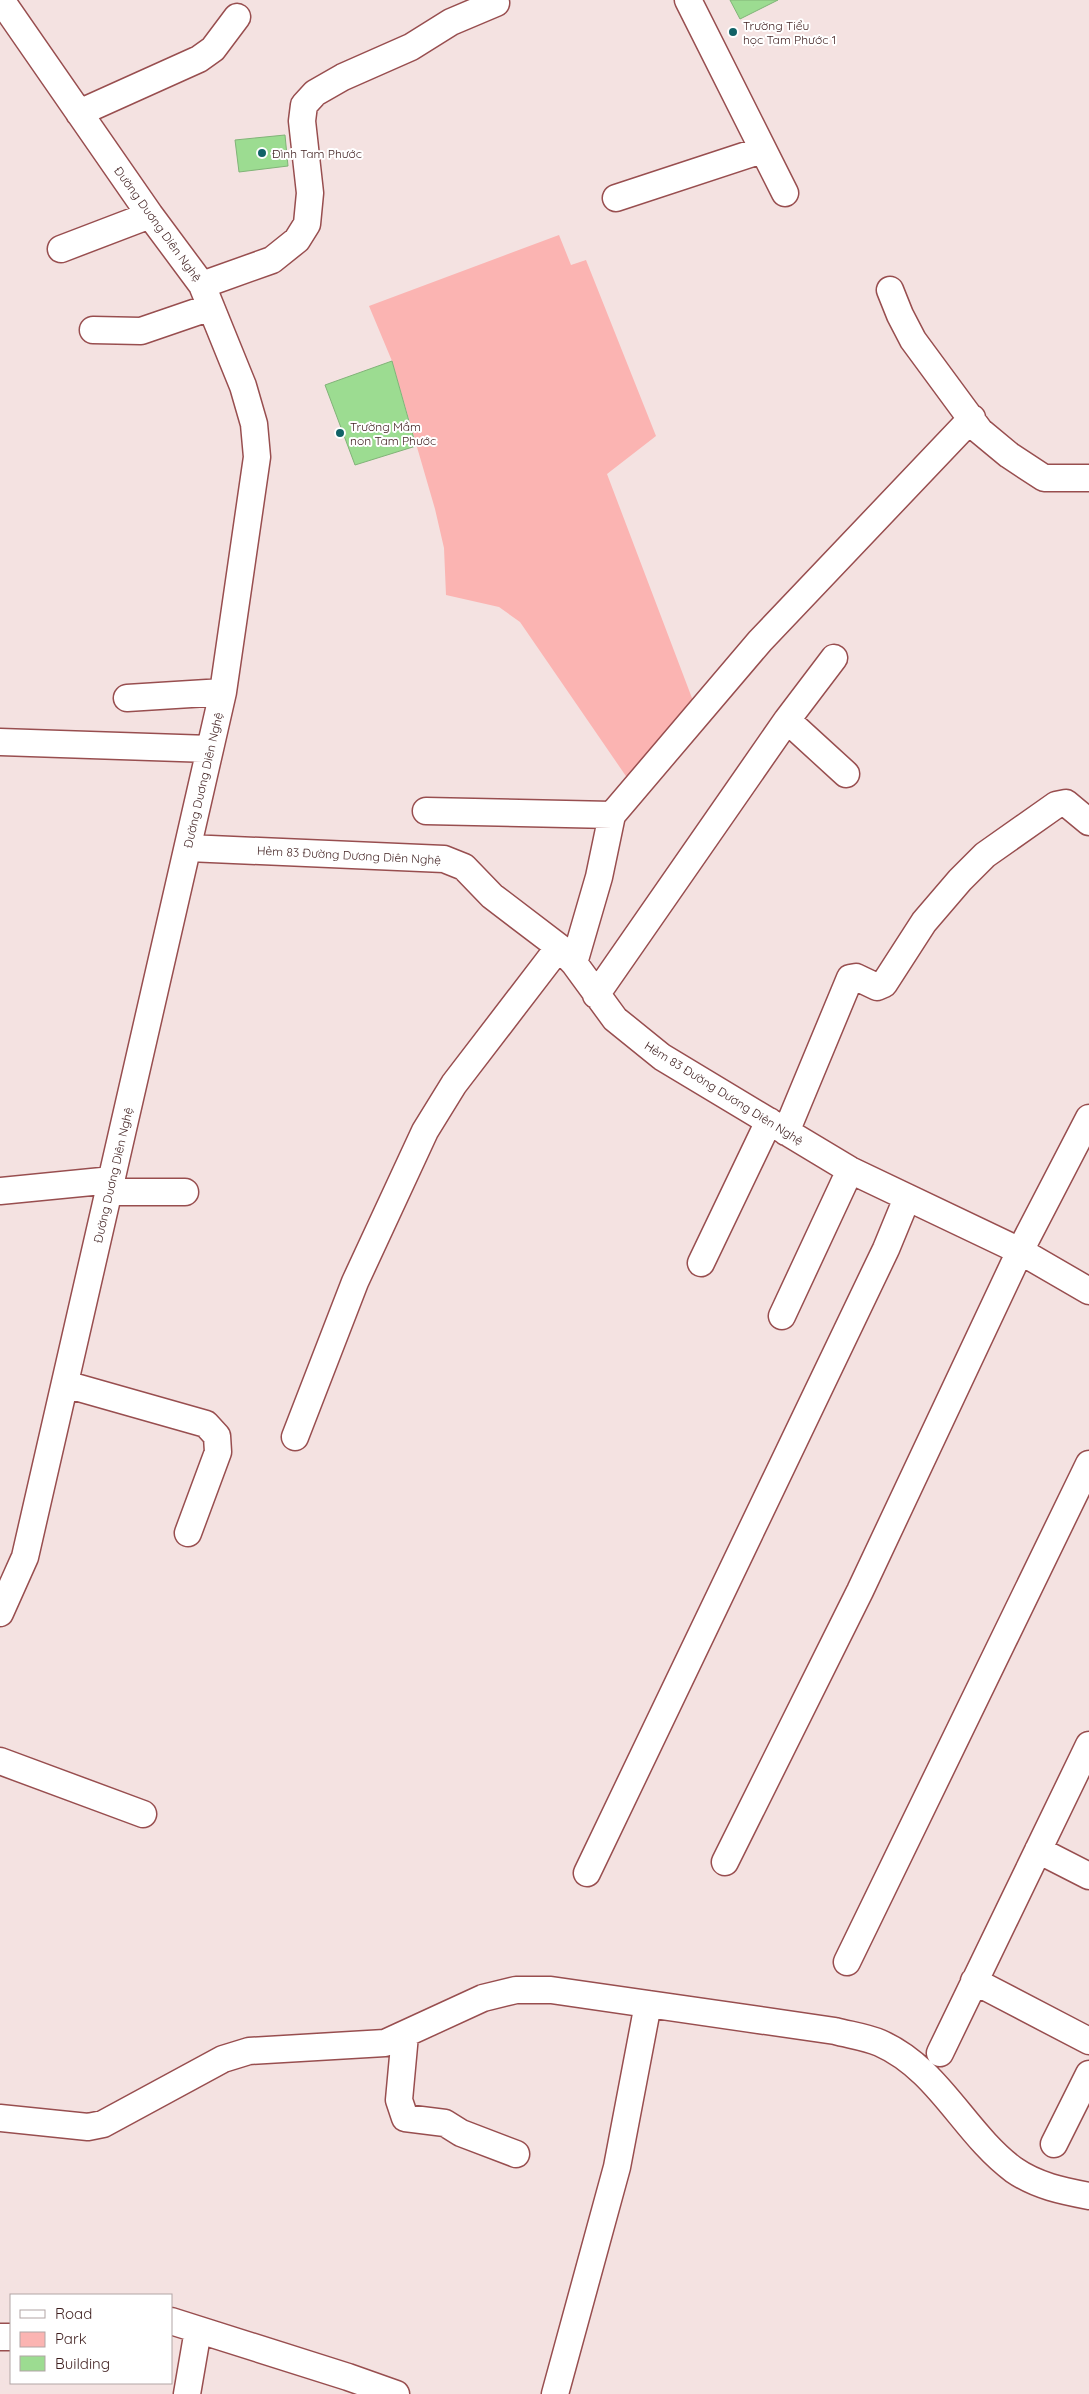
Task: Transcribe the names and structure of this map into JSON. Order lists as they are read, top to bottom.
{
  "streets": {
    "street": ["Đường Duơng Diên Nghệ", "Hẻm 83 Đường Dương Diên Nghệ"]
  },
  "crossings": [
    ["Đường Duơng Diên Nghệ", "Hẻm 83 Đường Dương Diên Nghệ"]
  ],
  "places": ["Trường Tiểu học Tam Phước 1", "Đình Tam Phước", "Trường Mầm non Tam Phước"],
  "legend": ["Road", "Park", "Building"]
}
